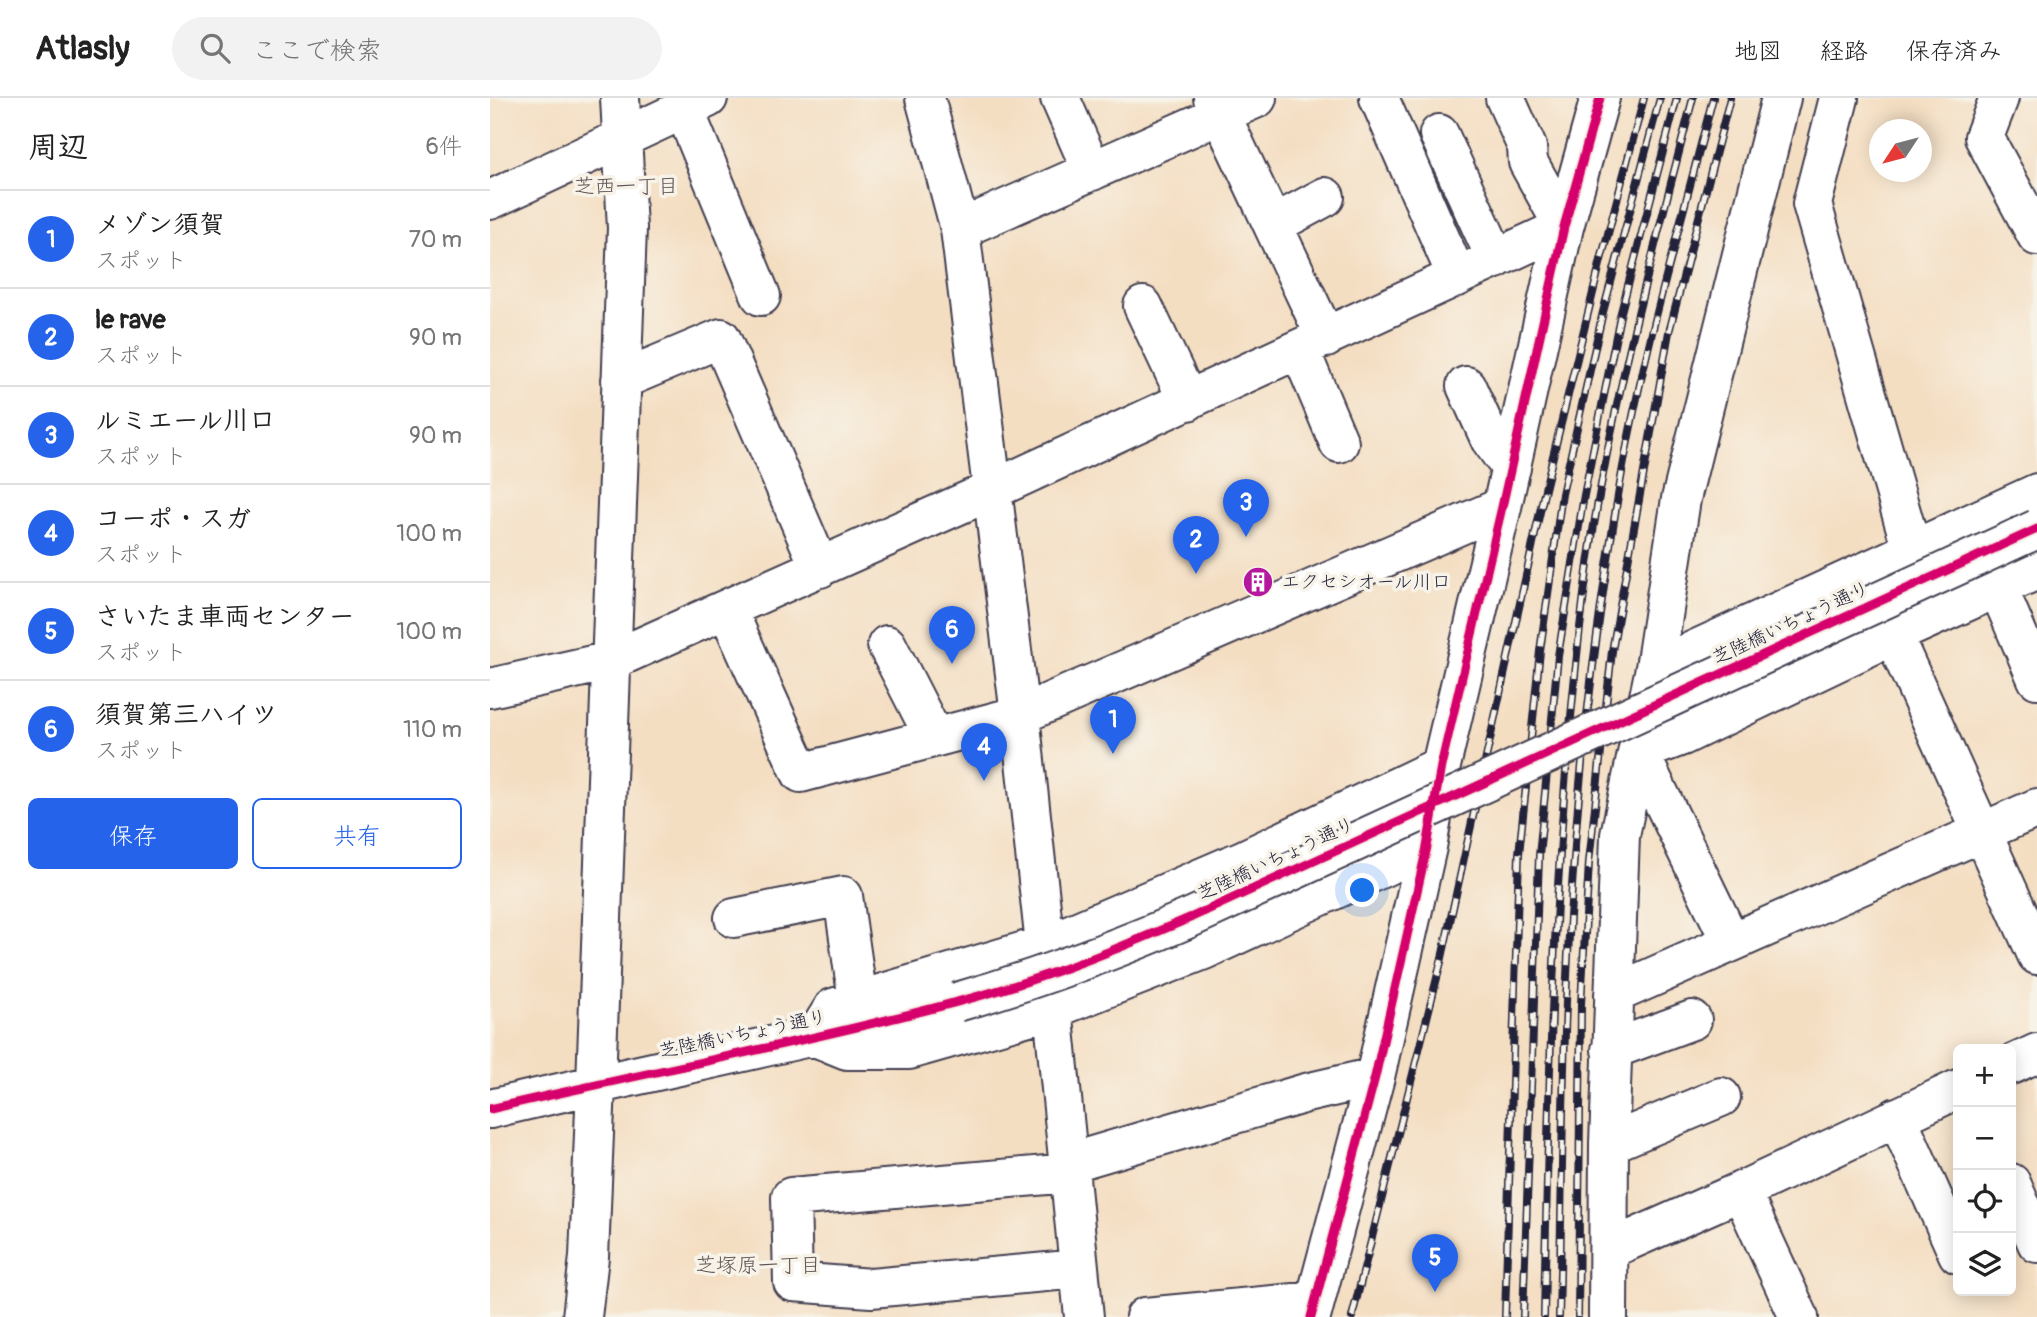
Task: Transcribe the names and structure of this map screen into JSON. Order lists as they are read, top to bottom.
{
  "streets": {
    "street": ["芝陸橋いちょう通り"]
  },
  "districts": ["芝西一丁目", "芝塚原一丁目"],
  "places": {
    "building": ["エクセシオール川口"]
  },
  "north": "bottom left",
  "page": {
    "header": "Atlasly",
    "search": "ここで検索",
    "nav": ["地図", "経路", "保存済み"],
    "heading": ["周辺", "6件"],
    "list": [
      {
        "mark": "1",
        "name": "メゾン須賀",
        "note": "スポット",
        "value": "70 m"
      },
      {
        "mark": "2",
        "name": "le rave",
        "note": "スポット",
        "value": "90 m"
      },
      {
        "mark": "3",
        "name": "ルミエール川口",
        "note": "スポット",
        "value": "90 m"
      },
      {
        "mark": "4",
        "name": "コーポ・スガ",
        "note": "スポット",
        "value": "100 m"
      },
      {
        "mark": "5",
        "name": "さいたま車両センター",
        "note": "スポット",
        "value": "100 m"
      },
      {
        "mark": "6",
        "name": "須賀第三ハイツ",
        "note": "スポット",
        "value": "110 m"
      }
    ],
    "pins": [
      "3",
      "2",
      "6",
      "1",
      "4",
      "5"
    ],
    "buttons": ["保存", "共有"],
    "map_buttons": ["+", "−"]
  }
}
